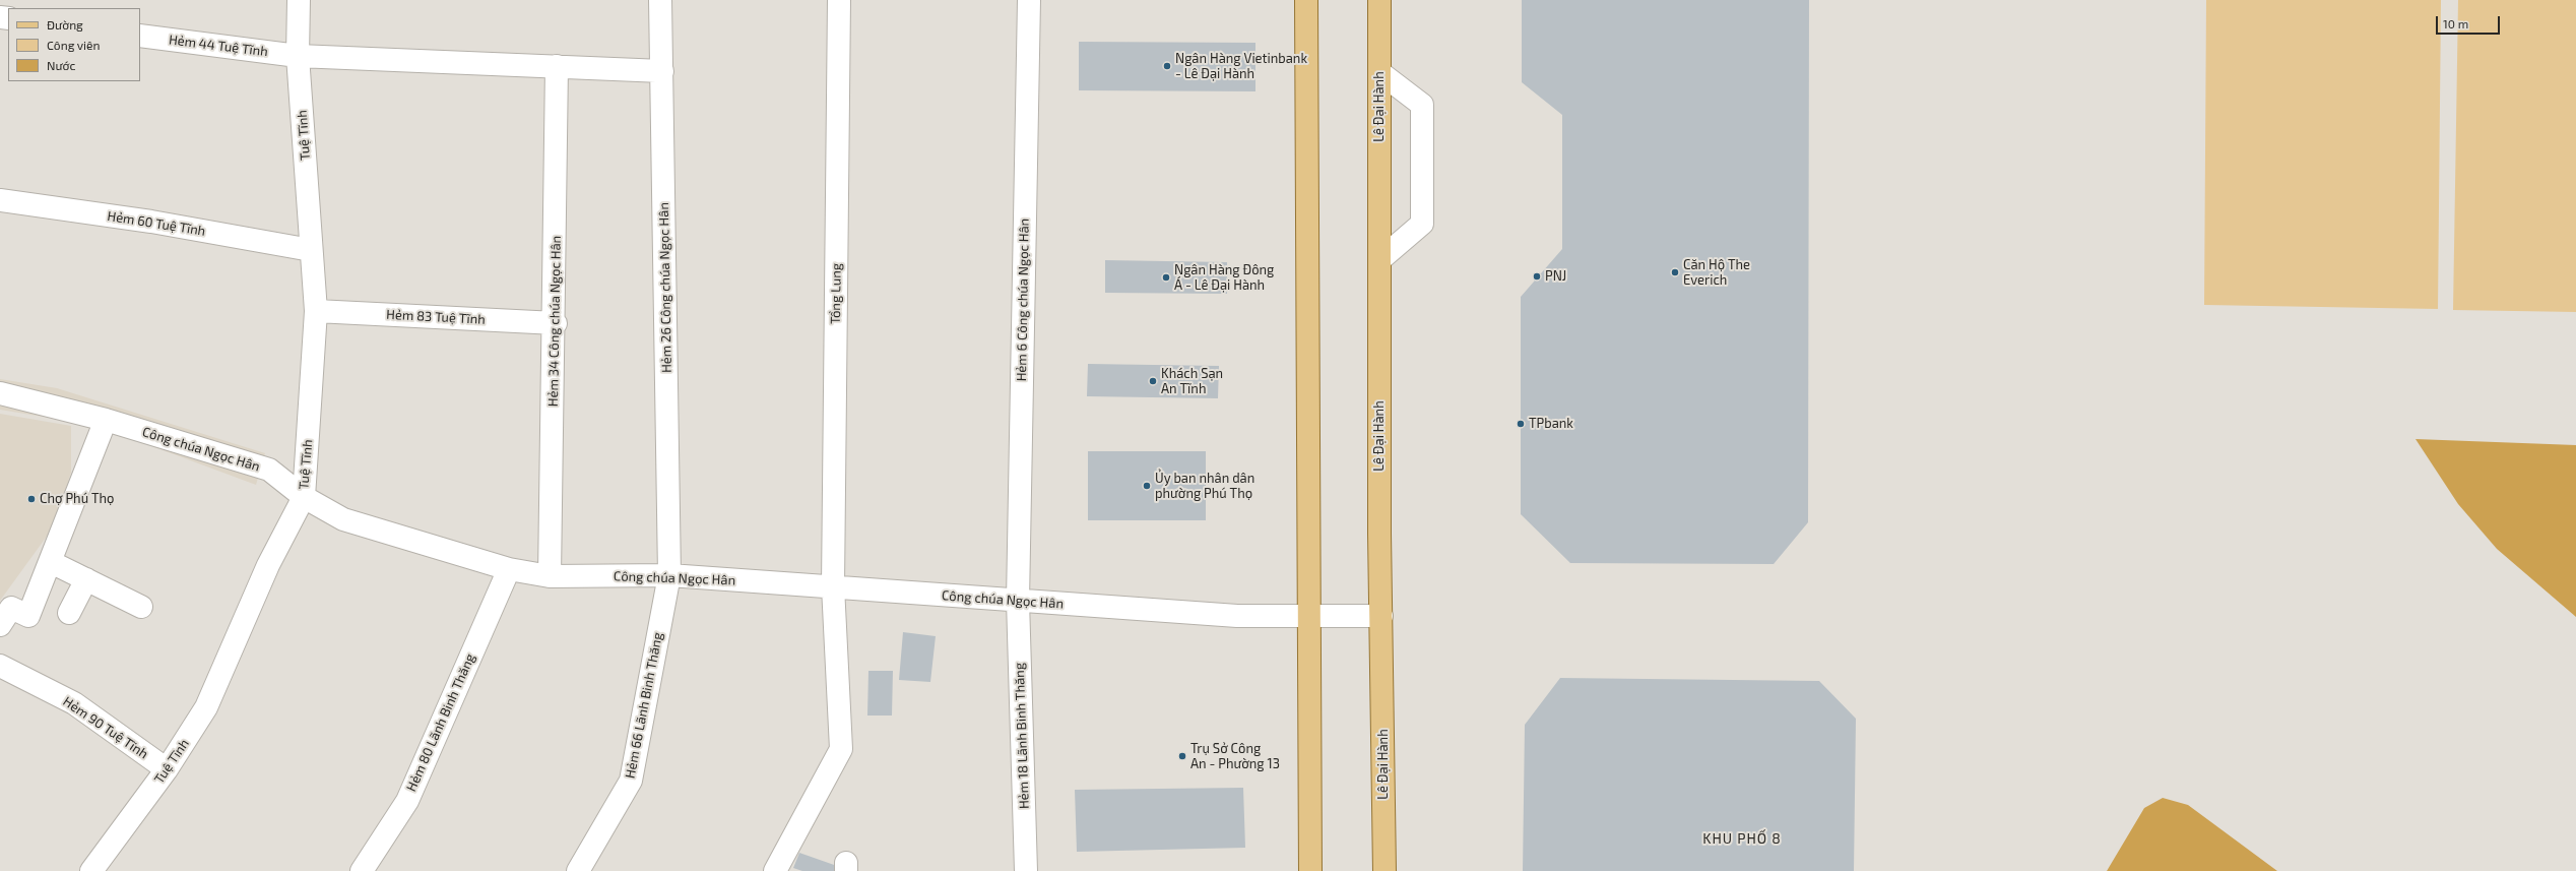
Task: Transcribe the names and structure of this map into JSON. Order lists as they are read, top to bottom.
{
  "streets": {
    "main road": ["Lê Đại Hành"],
    "street": [
      "Hẻm 44 Tuệ Tĩnh",
      "Tuệ Tĩnh",
      "Hẻm 60 Tuệ Tĩnh",
      "Hẻm 26 Công chúa Ngọc Hân",
      "Tổng Lung",
      "Hẻm 6 Công chúa Ngọc Hân",
      "Hẻm 83 Tuệ Tĩnh",
      "Hẻm 34 Công chúa Ngọc Hân",
      "Công chúa Ngọc Hân",
      "Hẻm 66 Lãnh Binh Thăng",
      "Hẻm 80 Lãnh Binh Thăng",
      "Hẻm 90 Tuệ Tĩnh",
      "Hẻm 18 Lãnh Binh Thăng"
    ]
  },
  "crossings": [
    ["Hẻm 44 Tuệ Tĩnh", "Tuệ Tĩnh"],
    ["Hẻm 44 Tuệ Tĩnh", "Hẻm 26 Công chúa Ngọc Hân"],
    ["Hẻm 44 Tuệ Tĩnh", "Hẻm 34 Công chúa Ngọc Hân"],
    ["Lê Đại Hành", "Công chúa Ngọc Hân"],
    ["Tuệ Tĩnh", "Hẻm 60 Tuệ Tĩnh"],
    ["Tuệ Tĩnh", "Hẻm 83 Tuệ Tĩnh"],
    ["Tuệ Tĩnh", "Công chúa Ngọc Hân"],
    ["Tuệ Tĩnh", "Hẻm 90 Tuệ Tĩnh"],
    ["Hẻm 26 Công chúa Ngọc Hân", "Công chúa Ngọc Hân"],
    ["Hẻm 26 Công chúa Ngọc Hân", "Hẻm 66 Lãnh Binh Thăng"],
    ["Tổng Lung", "Công chúa Ngọc Hân"],
    ["Hẻm 6 Công chúa Ngọc Hân", "Công chúa Ngọc Hân"],
    ["Hẻm 6 Công chúa Ngọc Hân", "Hẻm 18 Lãnh Binh Thăng"],
    ["Hẻm 83 Tuệ Tĩnh", "Hẻm 34 Công chúa Ngọc Hân"],
    ["Hẻm 34 Công chúa Ngọc Hân", "Công chúa Ngọc Hân"],
    ["Công chúa Ngọc Hân", "Hẻm 66 Lãnh Binh Thăng"],
    ["Công chúa Ngọc Hân", "Hẻm 80 Lãnh Binh Thăng"],
    ["Công chúa Ngọc Hân", "Hẻm 18 Lãnh Binh Thăng"]
  ],
  "districts": ["KHU PHỐ 8"],
  "places": [
    "Ngân Hàng Vietinbank - Lê Đại Hành",
    "Căn Hộ The Everich",
    "PNJ",
    "Ngân Hàng Đông Á - Lê Đại Hành",
    "Khách Sạn An Tĩnh",
    "TPbank",
    "Ủy ban nhân dân phường Phú Thọ",
    "Chợ Phú Thọ",
    "Trụ Sở Công An - Phường 13"
  ],
  "legend": ["Đường", "Công viên", "Nước"],
  "scale_bar": "10 m"
}
